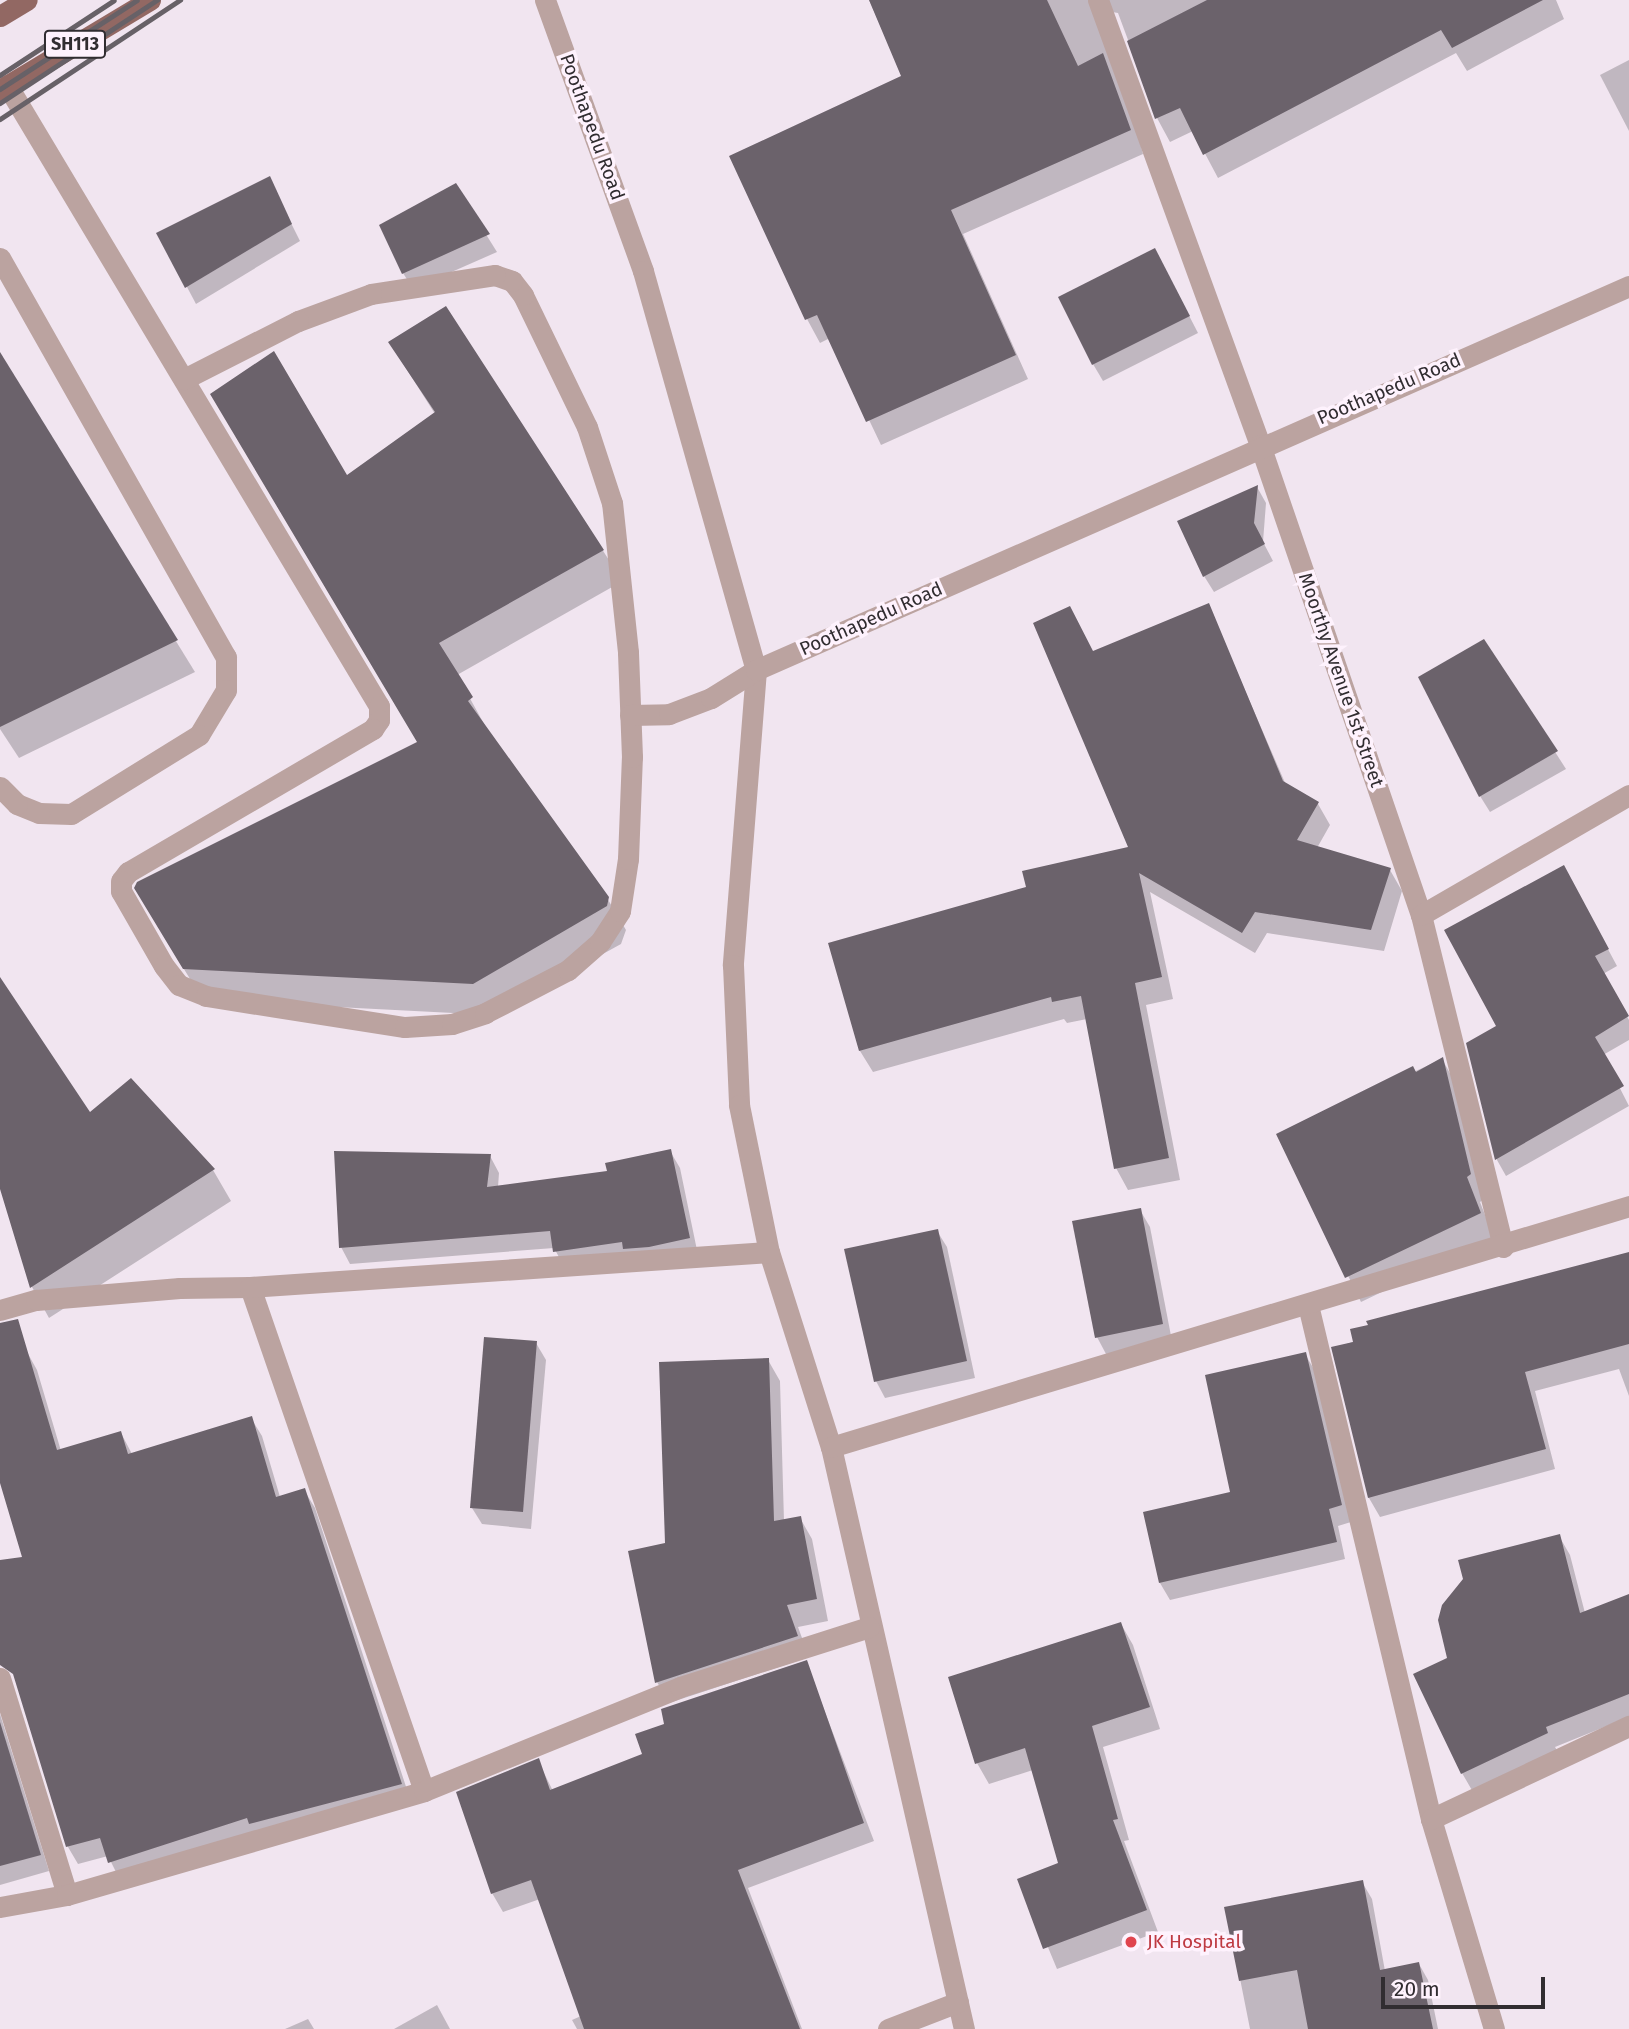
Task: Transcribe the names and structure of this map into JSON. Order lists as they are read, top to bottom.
{
  "streets": {
    "main road": ["SH113"],
    "street": ["Poothapedu Road", "Moorthy Avenue 1st Street"]
  },
  "crossings": [
    ["Poothapedu Road", "Moorthy Avenue 1st Street"]
  ],
  "places": ["JK Hospital"],
  "scale_bar": "20 m"
}
